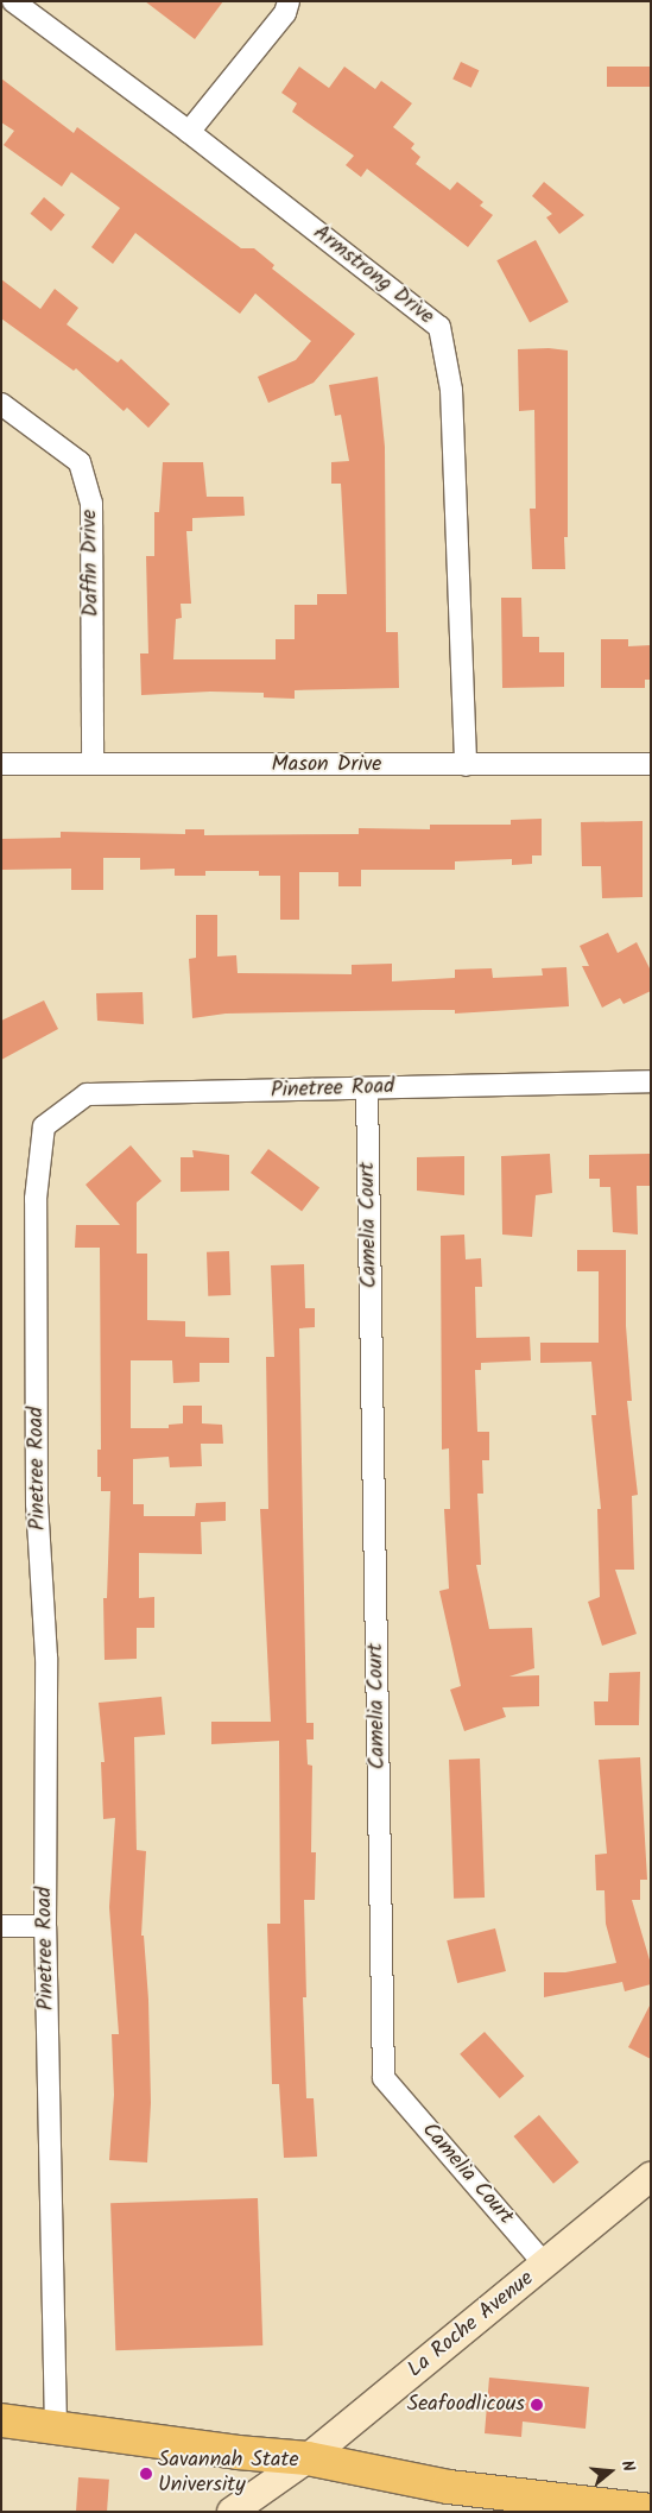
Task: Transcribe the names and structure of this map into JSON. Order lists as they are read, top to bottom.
{
  "streets": {
    "main road": ["La Roche Avenue"],
    "street": [
      "Armstrong Drive",
      "Daffin Drive",
      "Mason Drive",
      "Pinetree Road",
      "Camelia Court"
    ]
  },
  "crossings": [
    ["Armstrong Drive", "Mason Drive"],
    ["Daffin Drive", "Mason Drive"],
    ["Pinetree Road", "Camelia Court"],
    ["Camelia Court", "La Roche Avenue"]
  ],
  "places": ["Seafoodlicous", "Savannah State University"],
  "north": "right"
}
